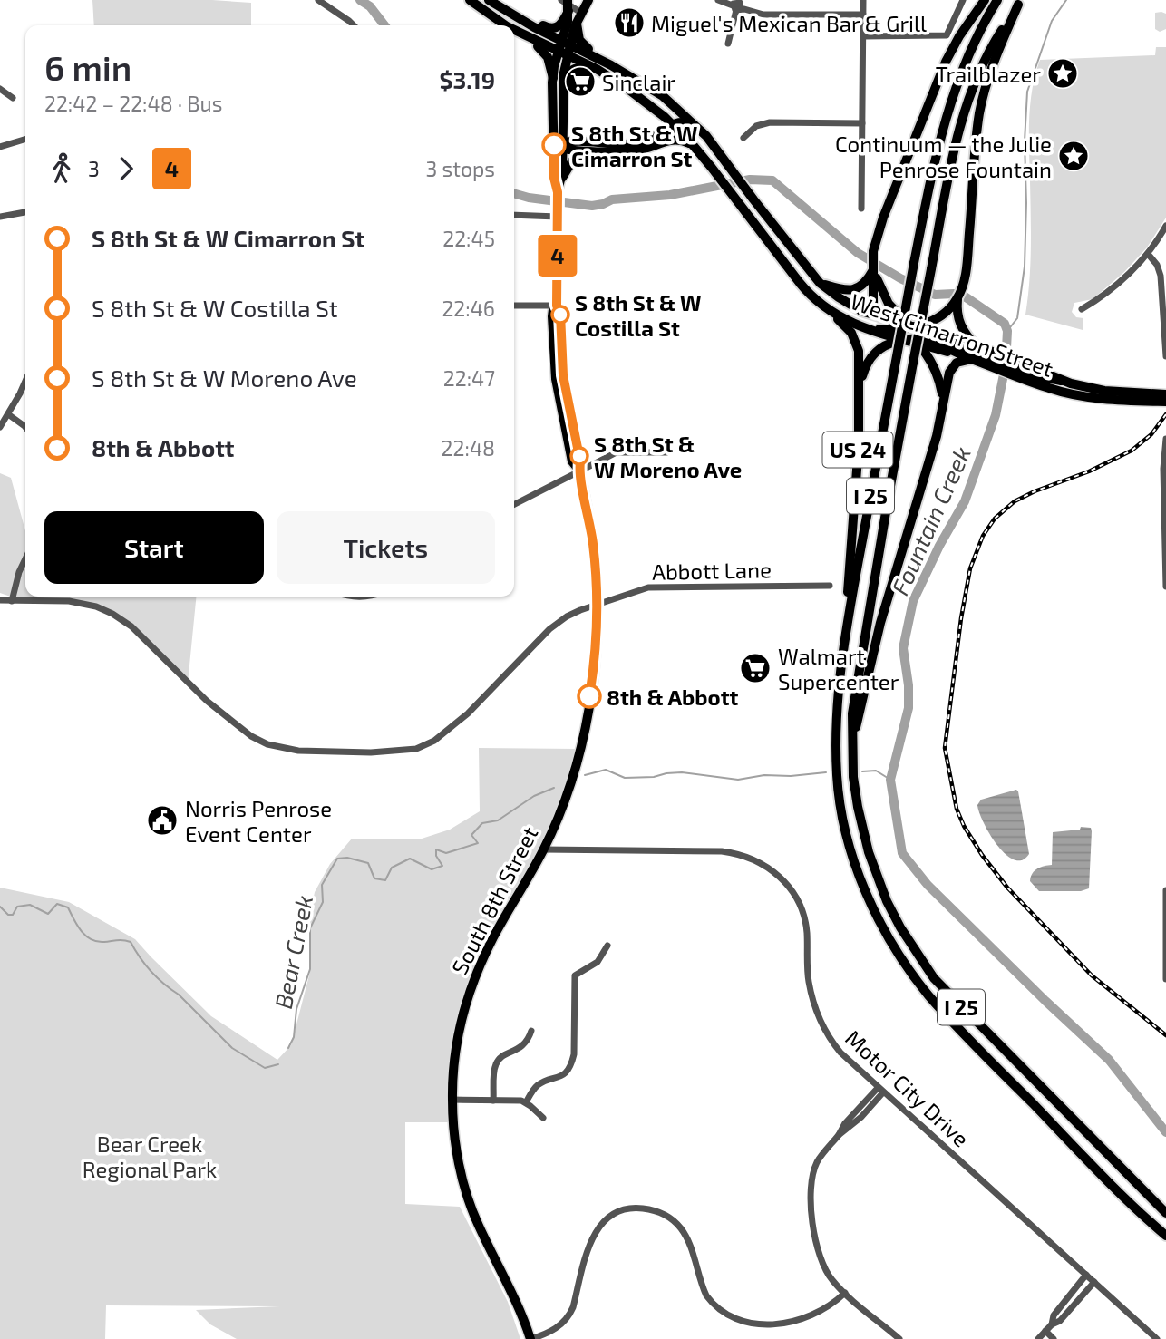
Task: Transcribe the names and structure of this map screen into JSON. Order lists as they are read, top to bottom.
{
  "streets": {
    "highway": ["West Cimarron Street", "US 24", "I 25"],
    "main road": ["South 8th Street"],
    "street": ["Abbott Lane", "Motor City Drive"]
  },
  "crossings": [
    ["West Cimarron Street", "US 24"],
    ["West Cimarron Street", "South 8th Street"],
    ["US 24", "I 25"],
    ["Abbott Lane", "South 8th Street"],
    ["South 8th Street", "Motor City Drive"]
  ],
  "water": ["Fountain Creek", "Bear Creek"],
  "parks": ["Bear Creek Regional Park"],
  "places": {
    "restaurant": ["Miguel's Mexican Bar & Grill"],
    "place": ["Trailblazer", "Continuum — the Julie Penrose Fountain"],
    "supermarket": ["Sinclair", "Walmart Supercenter"],
    "other": [
      "S 8th St & W Cimarron St",
      "S 8th St & W Costilla St",
      "S 8th St & W Moreno Ave",
      "8th & Abbott"
    ],
    "public building": ["Norris Penrose Event Center"]
  },
  "lines": ["bus line 4"],
  "page": {
    "on_map": "4",
    "heading": ["6 min", "22:42 – 22:48 · Bus", "$3.19"],
    "legs": ["3", "4", "3 stops"],
    "list": [
      {
        "name": "S 8th St & W Cimarron St",
        "value": "22:45"
      },
      {
        "name": "S 8th St & W Costilla St",
        "value": "22:46"
      },
      {
        "name": "S 8th St & W Moreno Ave",
        "value": "22:47"
      },
      {
        "name": "8th & Abbott",
        "value": "22:48"
      }
    ],
    "buttons": ["Start", "Tickets"]
  }
}
